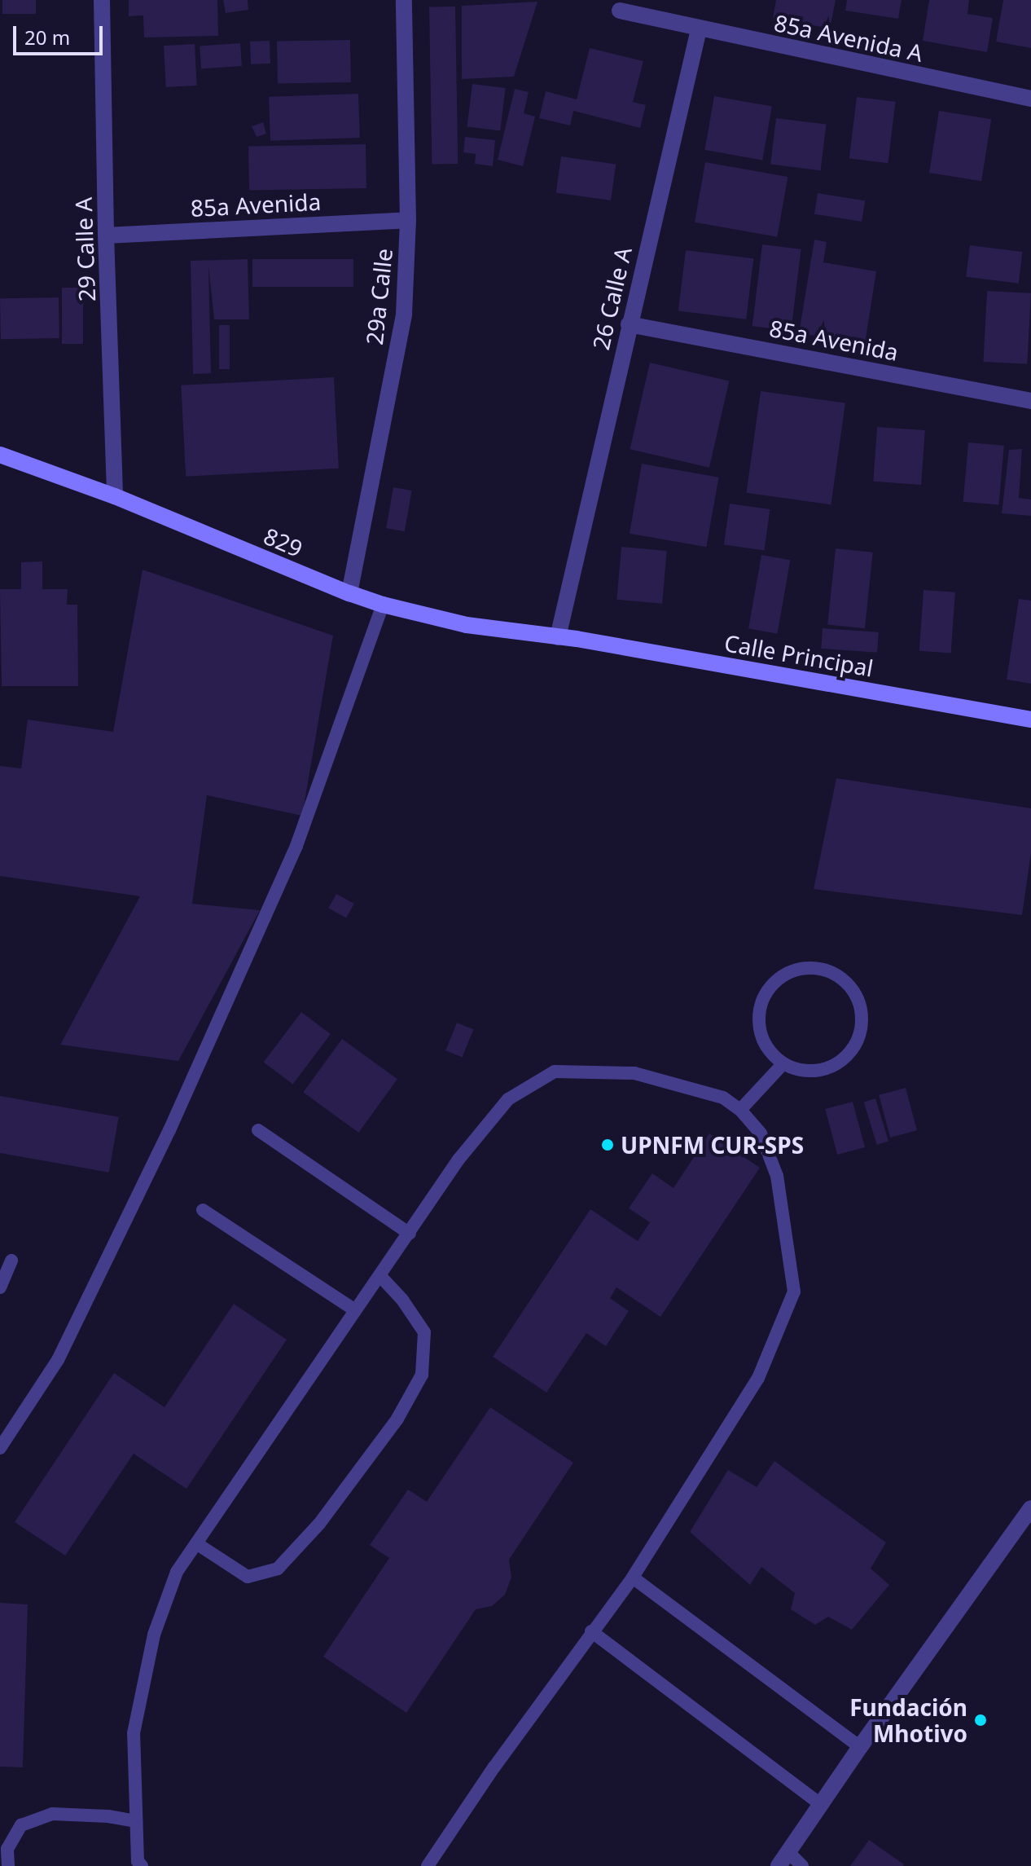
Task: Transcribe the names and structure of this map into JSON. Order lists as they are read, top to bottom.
{
  "streets": {
    "street": [
      "85a Avenida A",
      "85a Avenida",
      "29 Calle A",
      "29a Calle",
      "26 Calle A",
      "829",
      "Calle Principal"
    ]
  },
  "crossings": [
    ["85a Avenida A", "26 Calle A"],
    ["85a Avenida", "29 Calle A"],
    ["85a Avenida", "29a Calle"],
    ["85a Avenida", "26 Calle A"],
    ["29 Calle A", "829"],
    ["29a Calle", "829"],
    ["26 Calle A", "829"],
    ["26 Calle A", "Calle Principal"],
    ["829", "Calle Principal"]
  ],
  "places": ["UPNFM CUR-SPS", "Fundación Mhotivo"],
  "scale_bar": "20 m"
}
